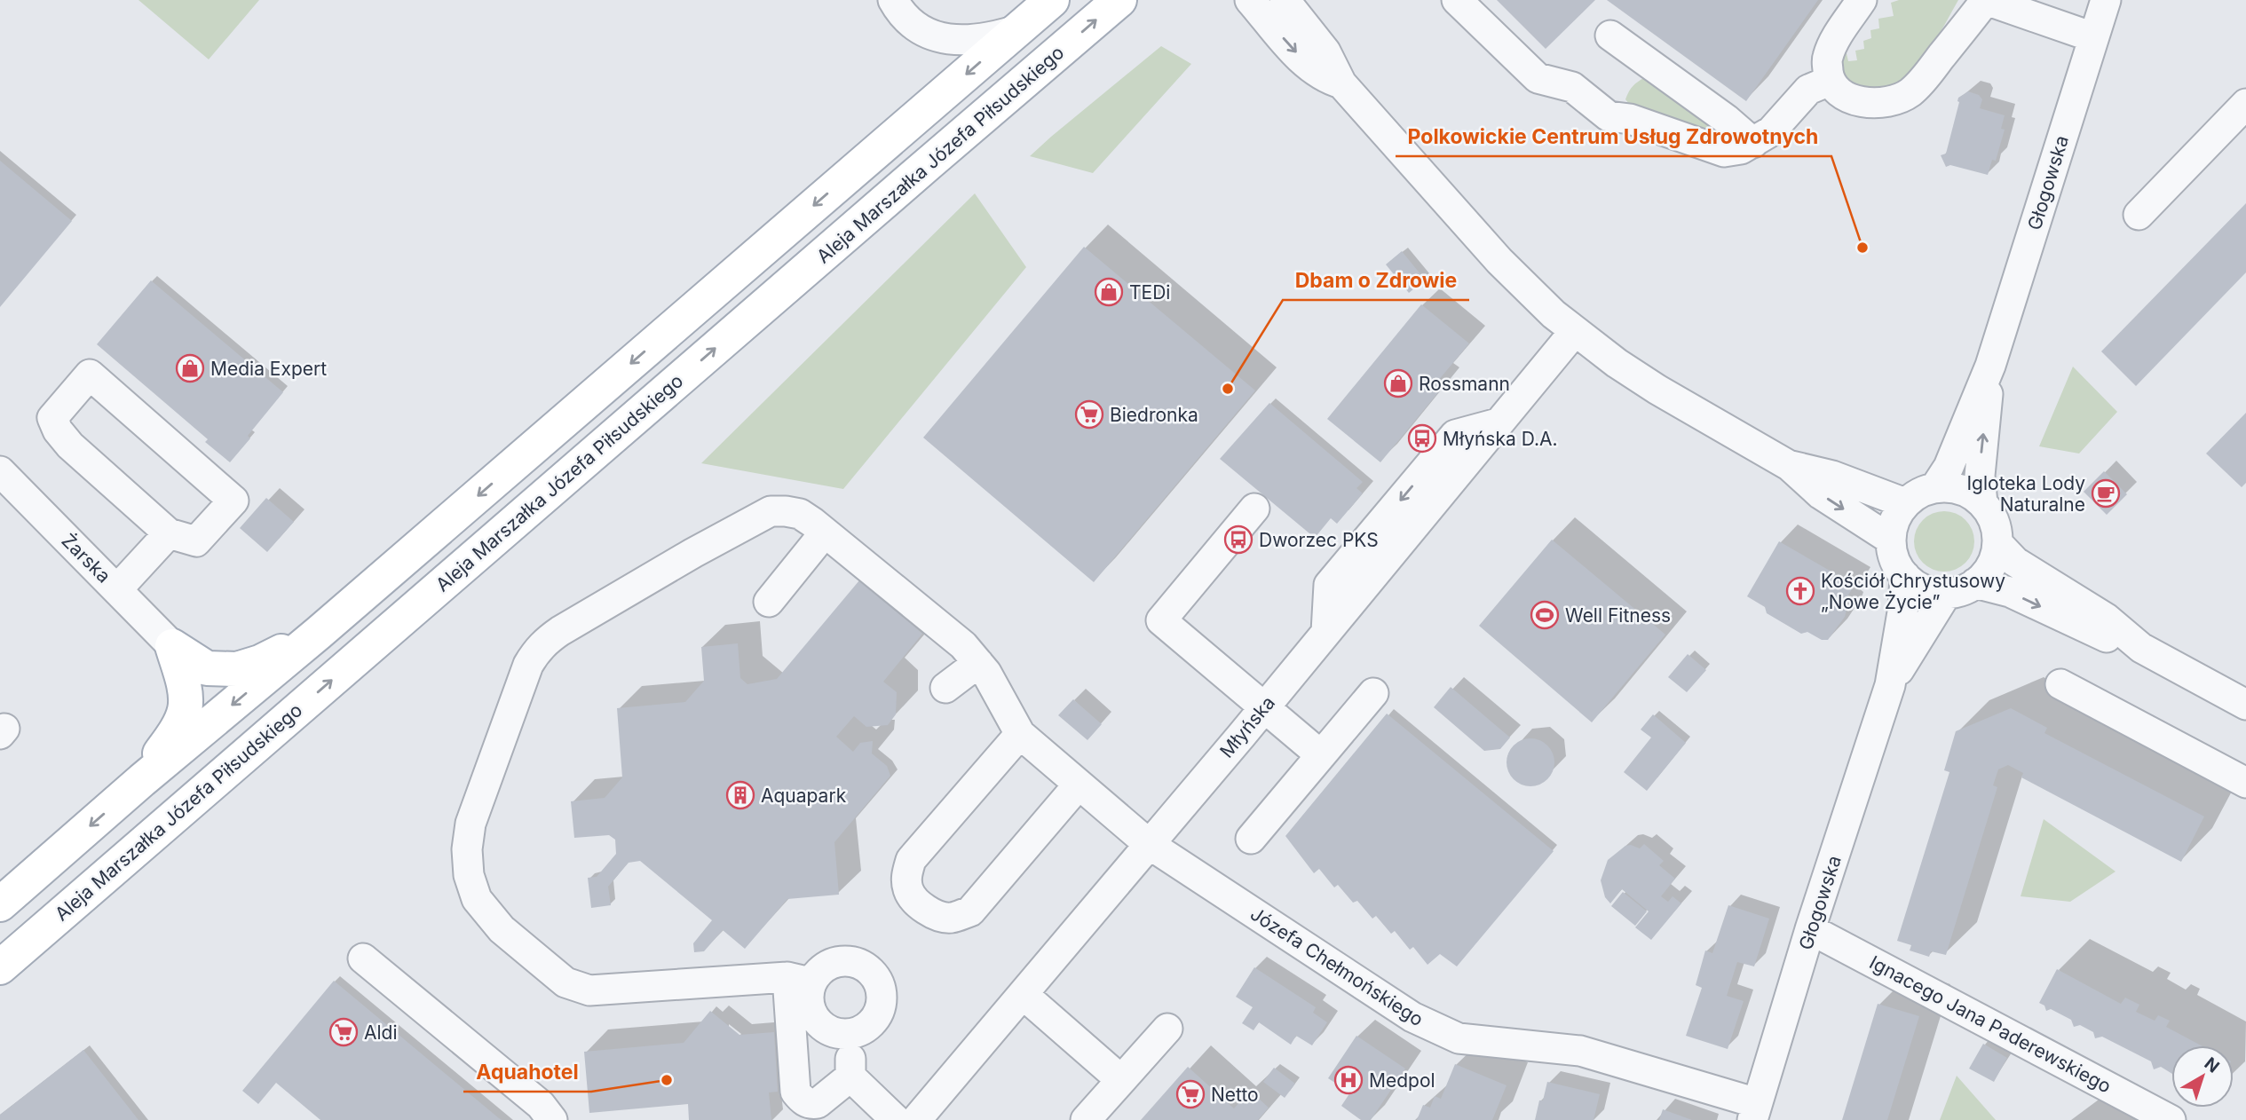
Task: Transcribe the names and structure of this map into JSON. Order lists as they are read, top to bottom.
{
  "streets": {
    "main road": ["Aleja Marszałka Józefa Piłsudskiego"],
    "street": [
      "Głogowska",
      "Żarska",
      "Młyńska",
      "Józefa Chełmońskiego",
      "Ignacego Jana Paderewskiego"
    ]
  },
  "crossings": [
    ["Głogowska", "Józefa Chełmońskiego"],
    ["Głogowska", "Ignacego Jana Paderewskiego"],
    ["Młyńska", "Józefa Chełmońskiego"]
  ],
  "places": {
    "other": ["Polkowickie Centrum Usług Zdrowotnych", "Dbam o Zdrowie", "Aquahotel"],
    "shop": ["TEDi", "Media Expert", "Rossmann"],
    "supermarket": ["Biedronka", "Aldi", "Netto"],
    "bus stop": ["Młyńska D.A.", "Dworzec PKS"],
    "cafe": ["Igloteka Lody Naturalne"],
    "church": ["Kościół Chrystusowy „Nowe Życie”"],
    "sports": ["Well Fitness"],
    "building": ["Aquapark"],
    "hospital": ["Medpol"]
  },
  "north": "top right"
}
